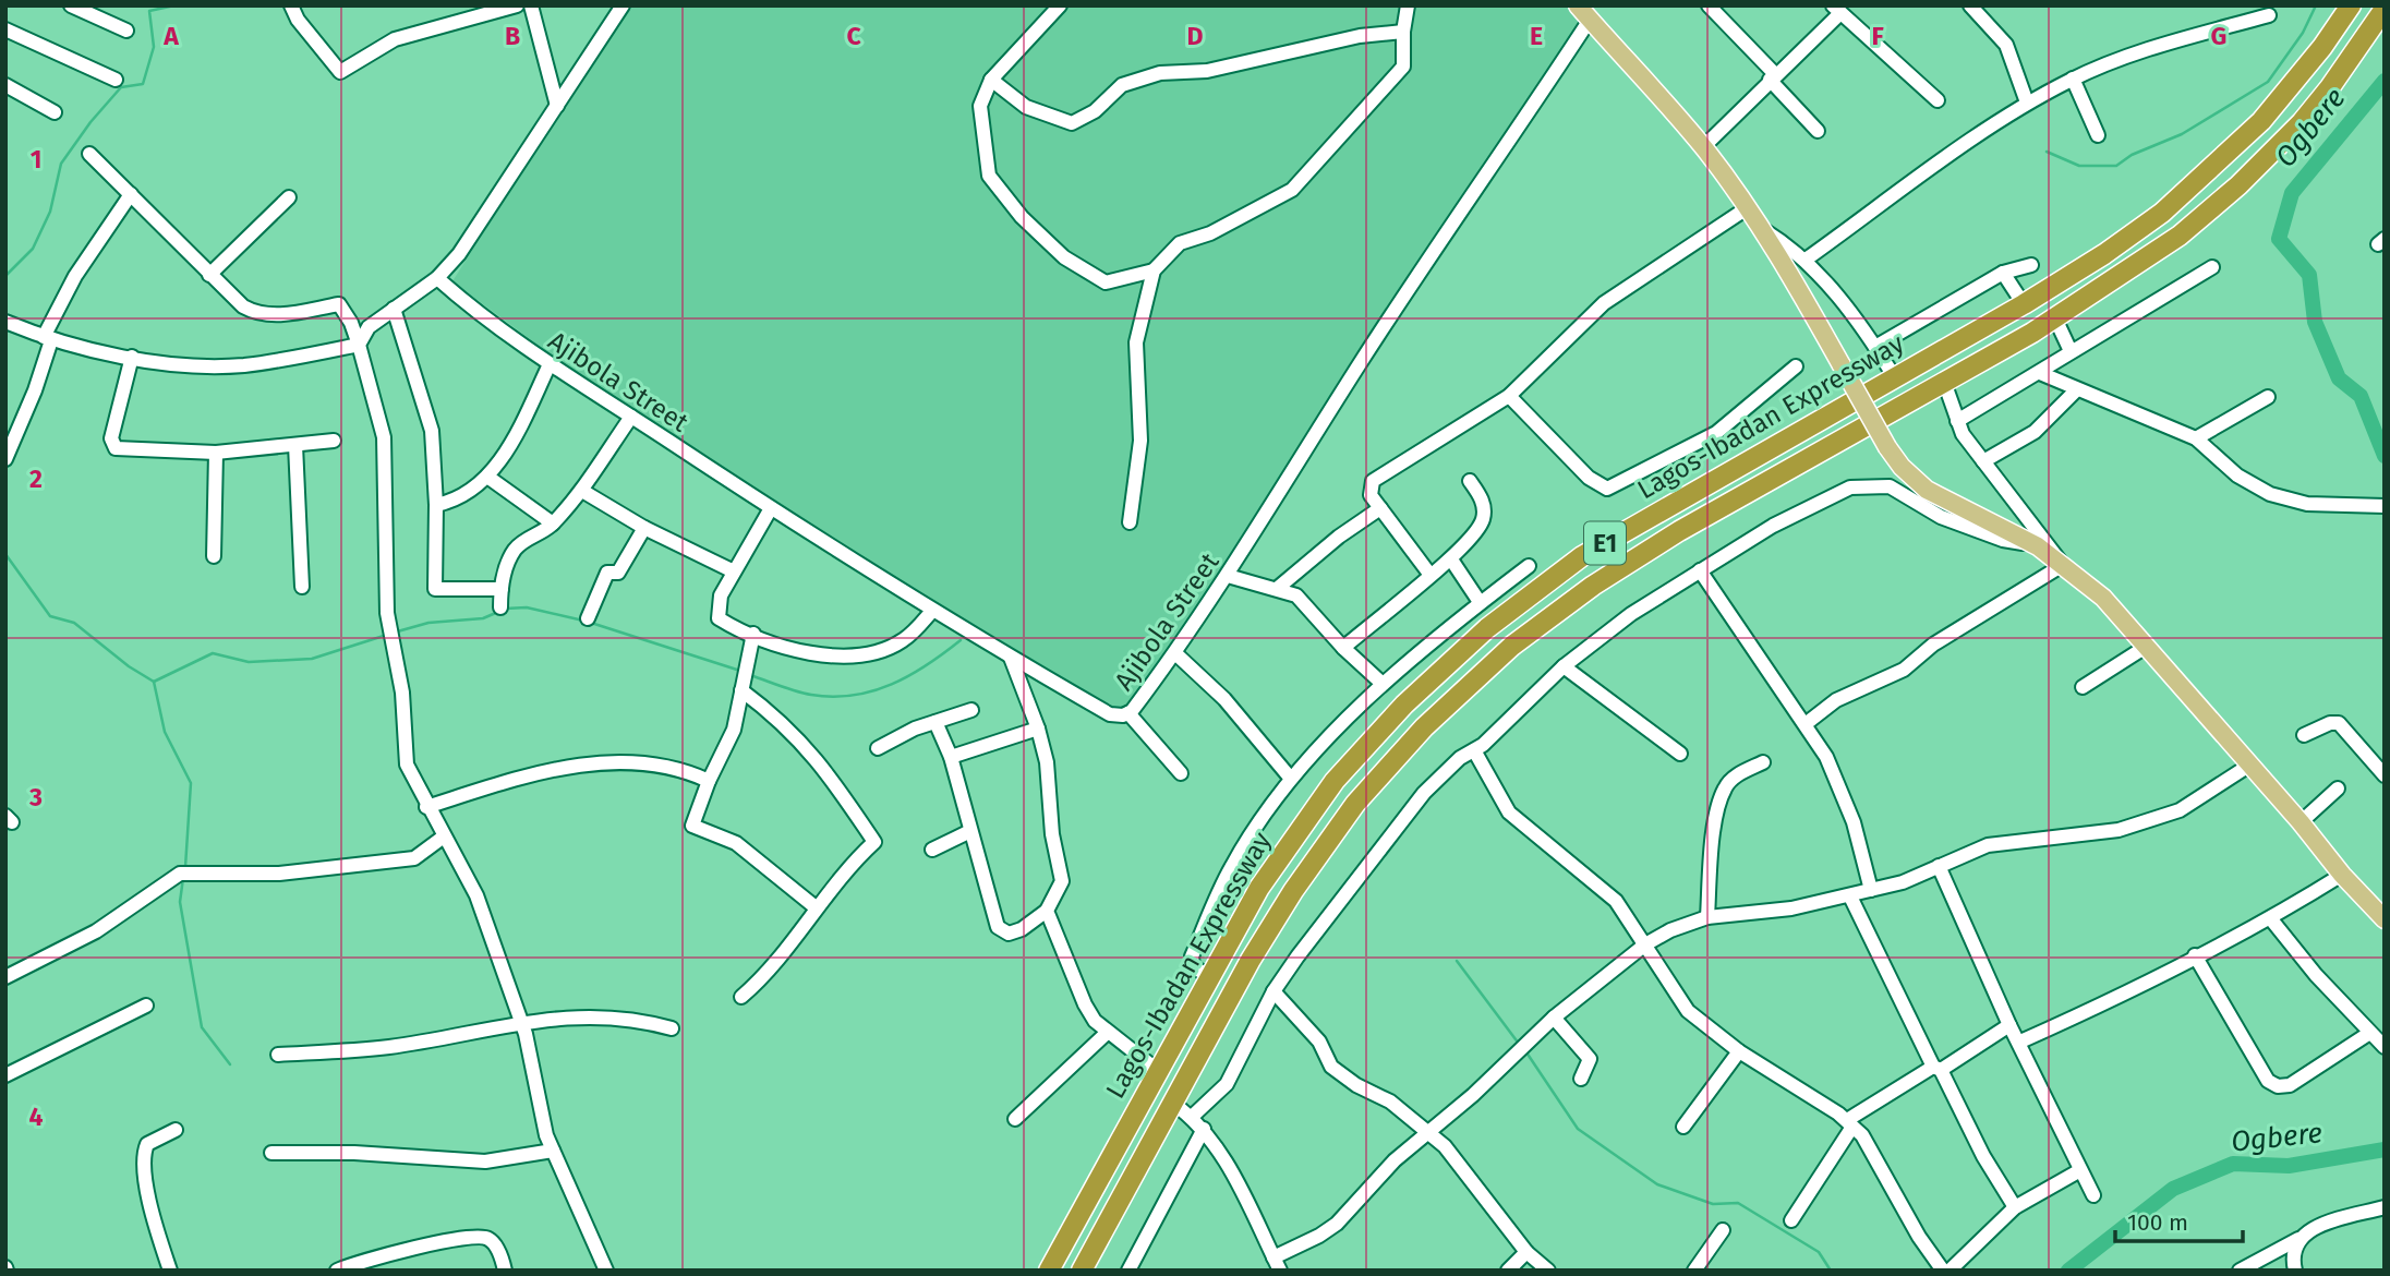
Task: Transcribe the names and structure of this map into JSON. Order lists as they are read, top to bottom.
{
  "streets": {
    "highway": ["Lagos-Ibadan Expressway", "E1"],
    "street": ["Ajibola Street"]
  },
  "water": ["Ogbere"],
  "scale_bar": "100 m",
  "grid": {
    "columns": [
      "A",
      "B",
      "C",
      "D",
      "E",
      "F",
      "G"
    ],
    "rows": [
      "1",
      "2",
      "3",
      "4"
    ]
  }
}
